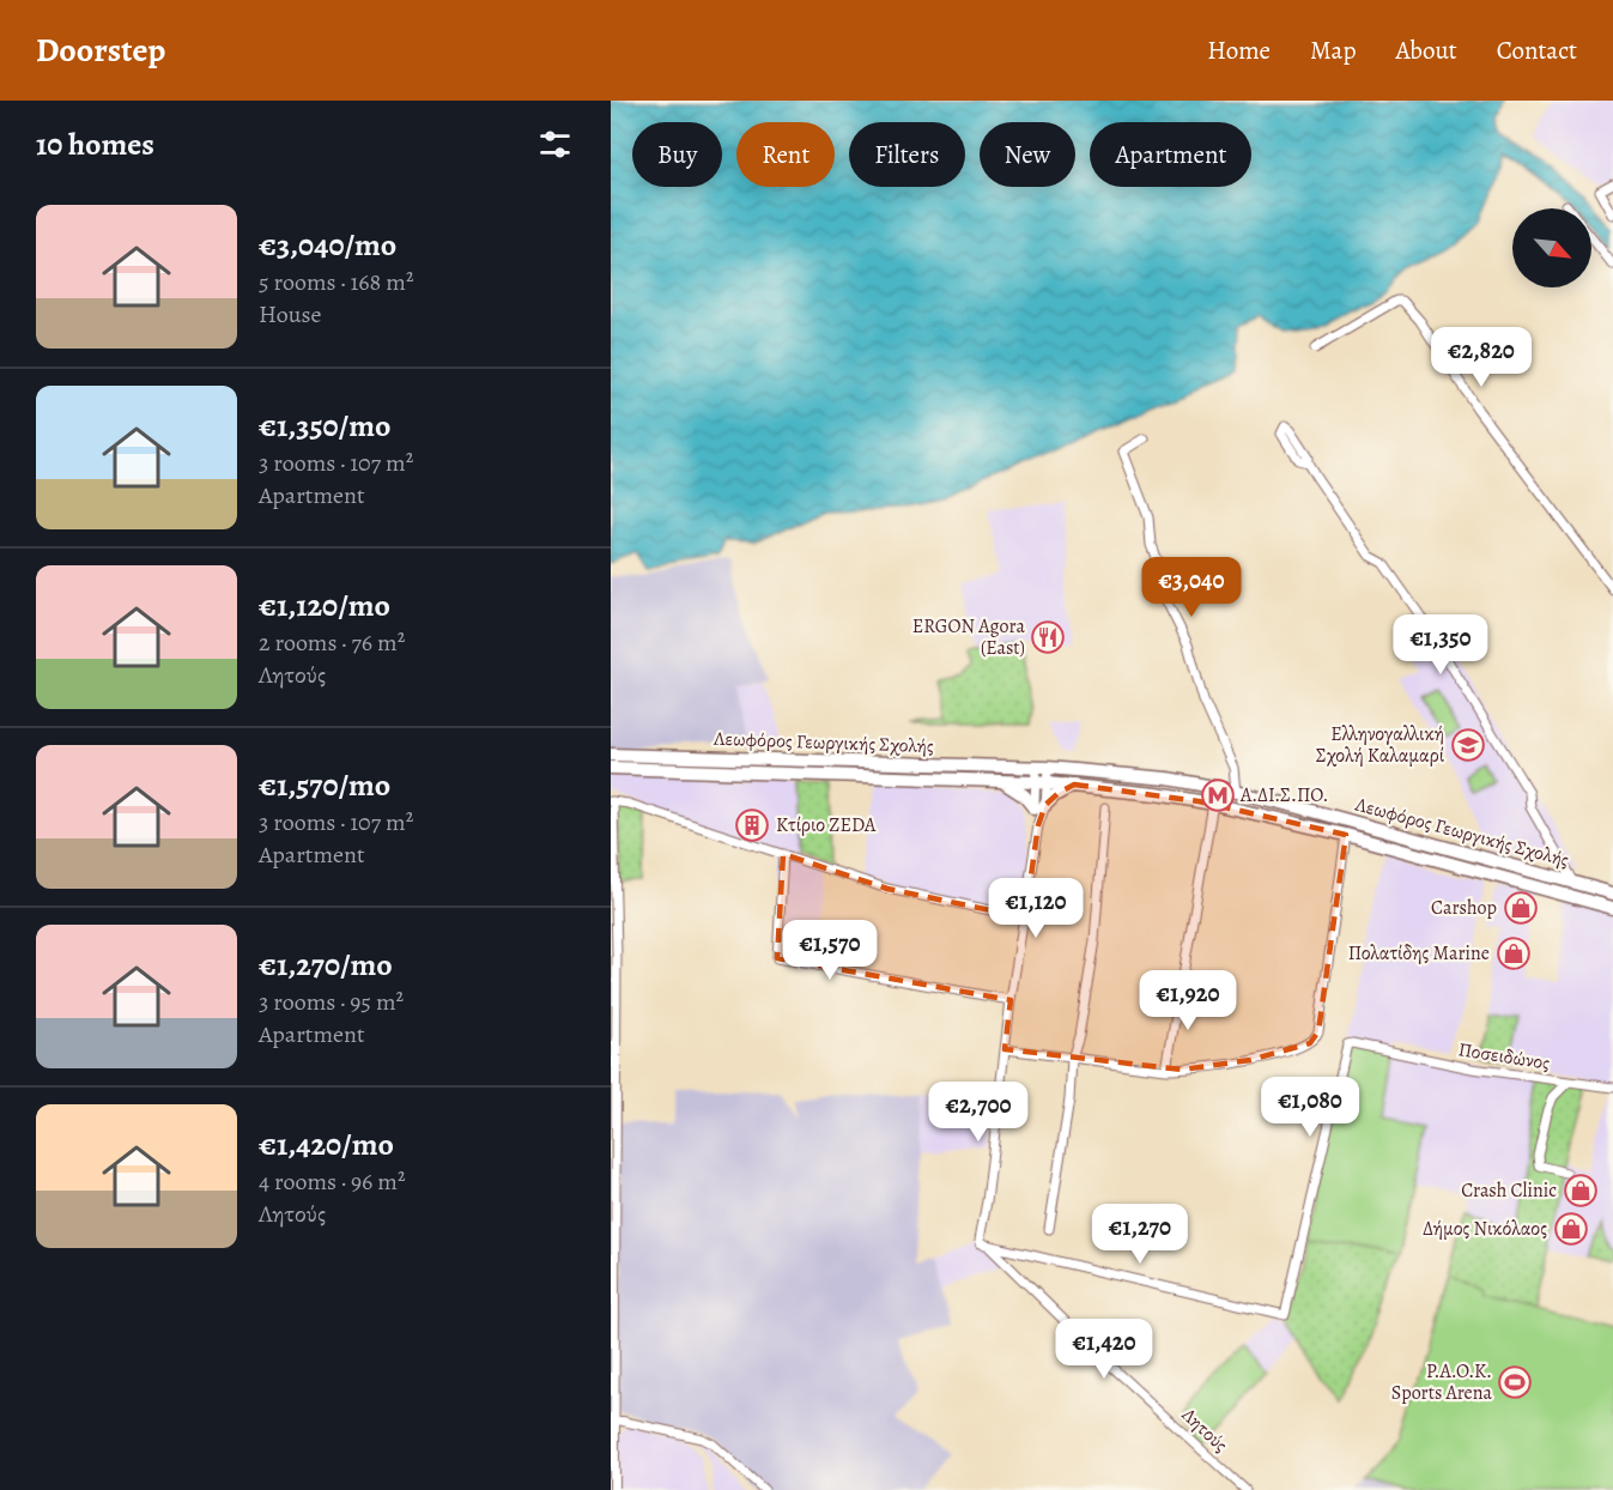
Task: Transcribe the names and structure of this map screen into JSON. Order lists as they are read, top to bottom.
{
  "streets": {
    "main road": ["Λεωφόρος Γεωργικής Σχολής"],
    "street": ["Ποσειδώνος", "Λητούς"]
  },
  "crossings": [
    ["Ποσειδώνος", "Λητούς"]
  ],
  "places": {
    "restaurant": ["ERGON Agora (East)"],
    "school or university": ["Ελληνογαλλική Σχολή Καλαμαρί"],
    "metro station": ["Α.ΔΙ.Σ.ΠΟ."],
    "building": ["Κτίριο ZEDA"],
    "shop": [
      "Carshop",
      "Πολατίδης Marine",
      "Crash Clinic",
      "Δήμος Νικόλαος"
    ],
    "sports": ["P.A.O.K. Sports Arena"]
  },
  "north": "bottom right",
  "page": {
    "header": "Doorstep",
    "nav": [
      "Home",
      "Map",
      "About",
      "Contact"
    ],
    "heading": "10 homes",
    "chip": [
      "Buy",
      "Rent",
      "Filters",
      "New",
      "Apartment"
    ],
    "list": [
      {
        "name": "€3,040/mo",
        "note": "5 rooms · 168 m² · House"
      },
      {
        "name": "€1,350/mo",
        "note": "3 rooms · 107 m² · Apartment"
      },
      {
        "name": "€1,120/mo",
        "note": "2 rooms · 76 m² · Λητούς"
      },
      {
        "name": "€1,570/mo",
        "note": "3 rooms · 107 m² · Apartment"
      },
      {
        "name": "€1,270/mo",
        "note": "3 rooms · 95 m² · Apartment"
      },
      {
        "name": "€1,420/mo",
        "note": "4 rooms · 96 m² · Λητούς"
      }
    ],
    "price": [
      "€2,820",
      "€3,040",
      "€1,350",
      "€1,120",
      "€1,570",
      "€1,920",
      "€1,080",
      "€2,700",
      "€1,270",
      "€1,420"
    ]
  }
}
